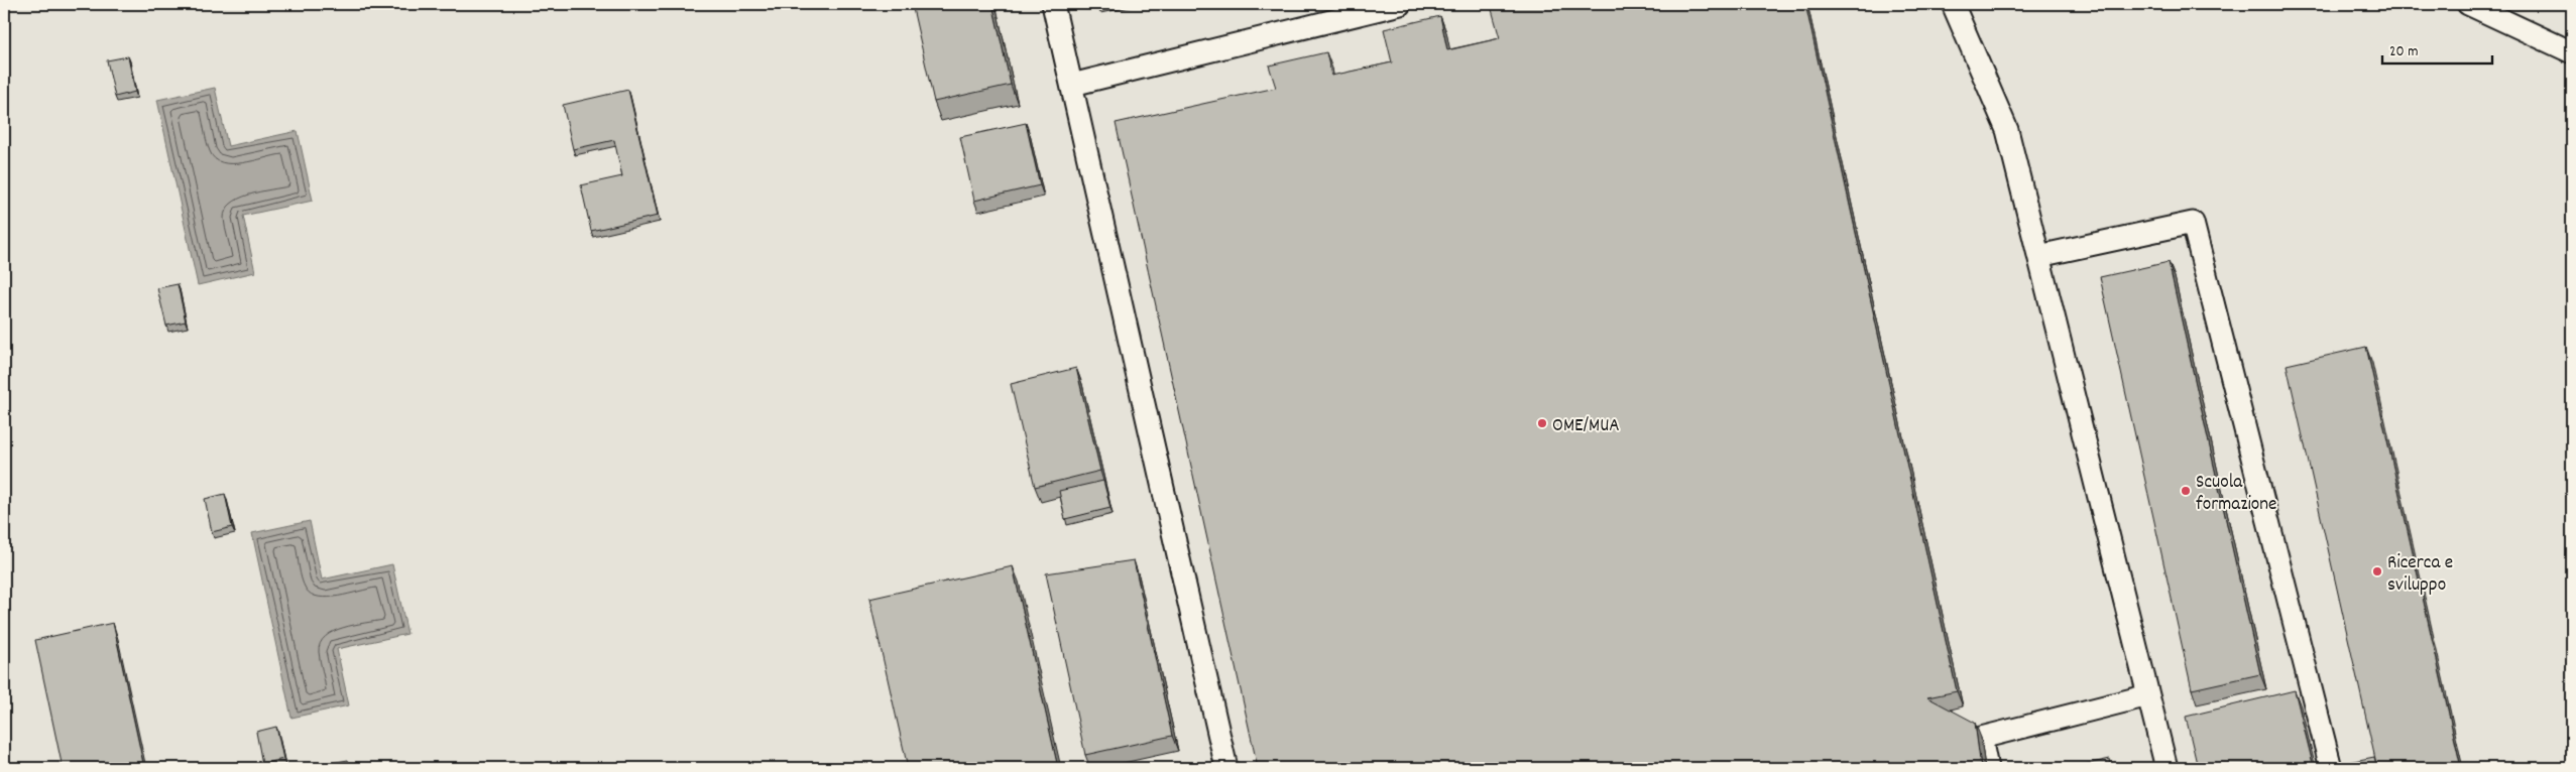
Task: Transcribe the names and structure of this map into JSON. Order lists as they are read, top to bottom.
{
  "places": ["OME/MUA", "Scuola formazione", "Ricerca e sviluppo"],
  "scale_bar": "20 m"
}
